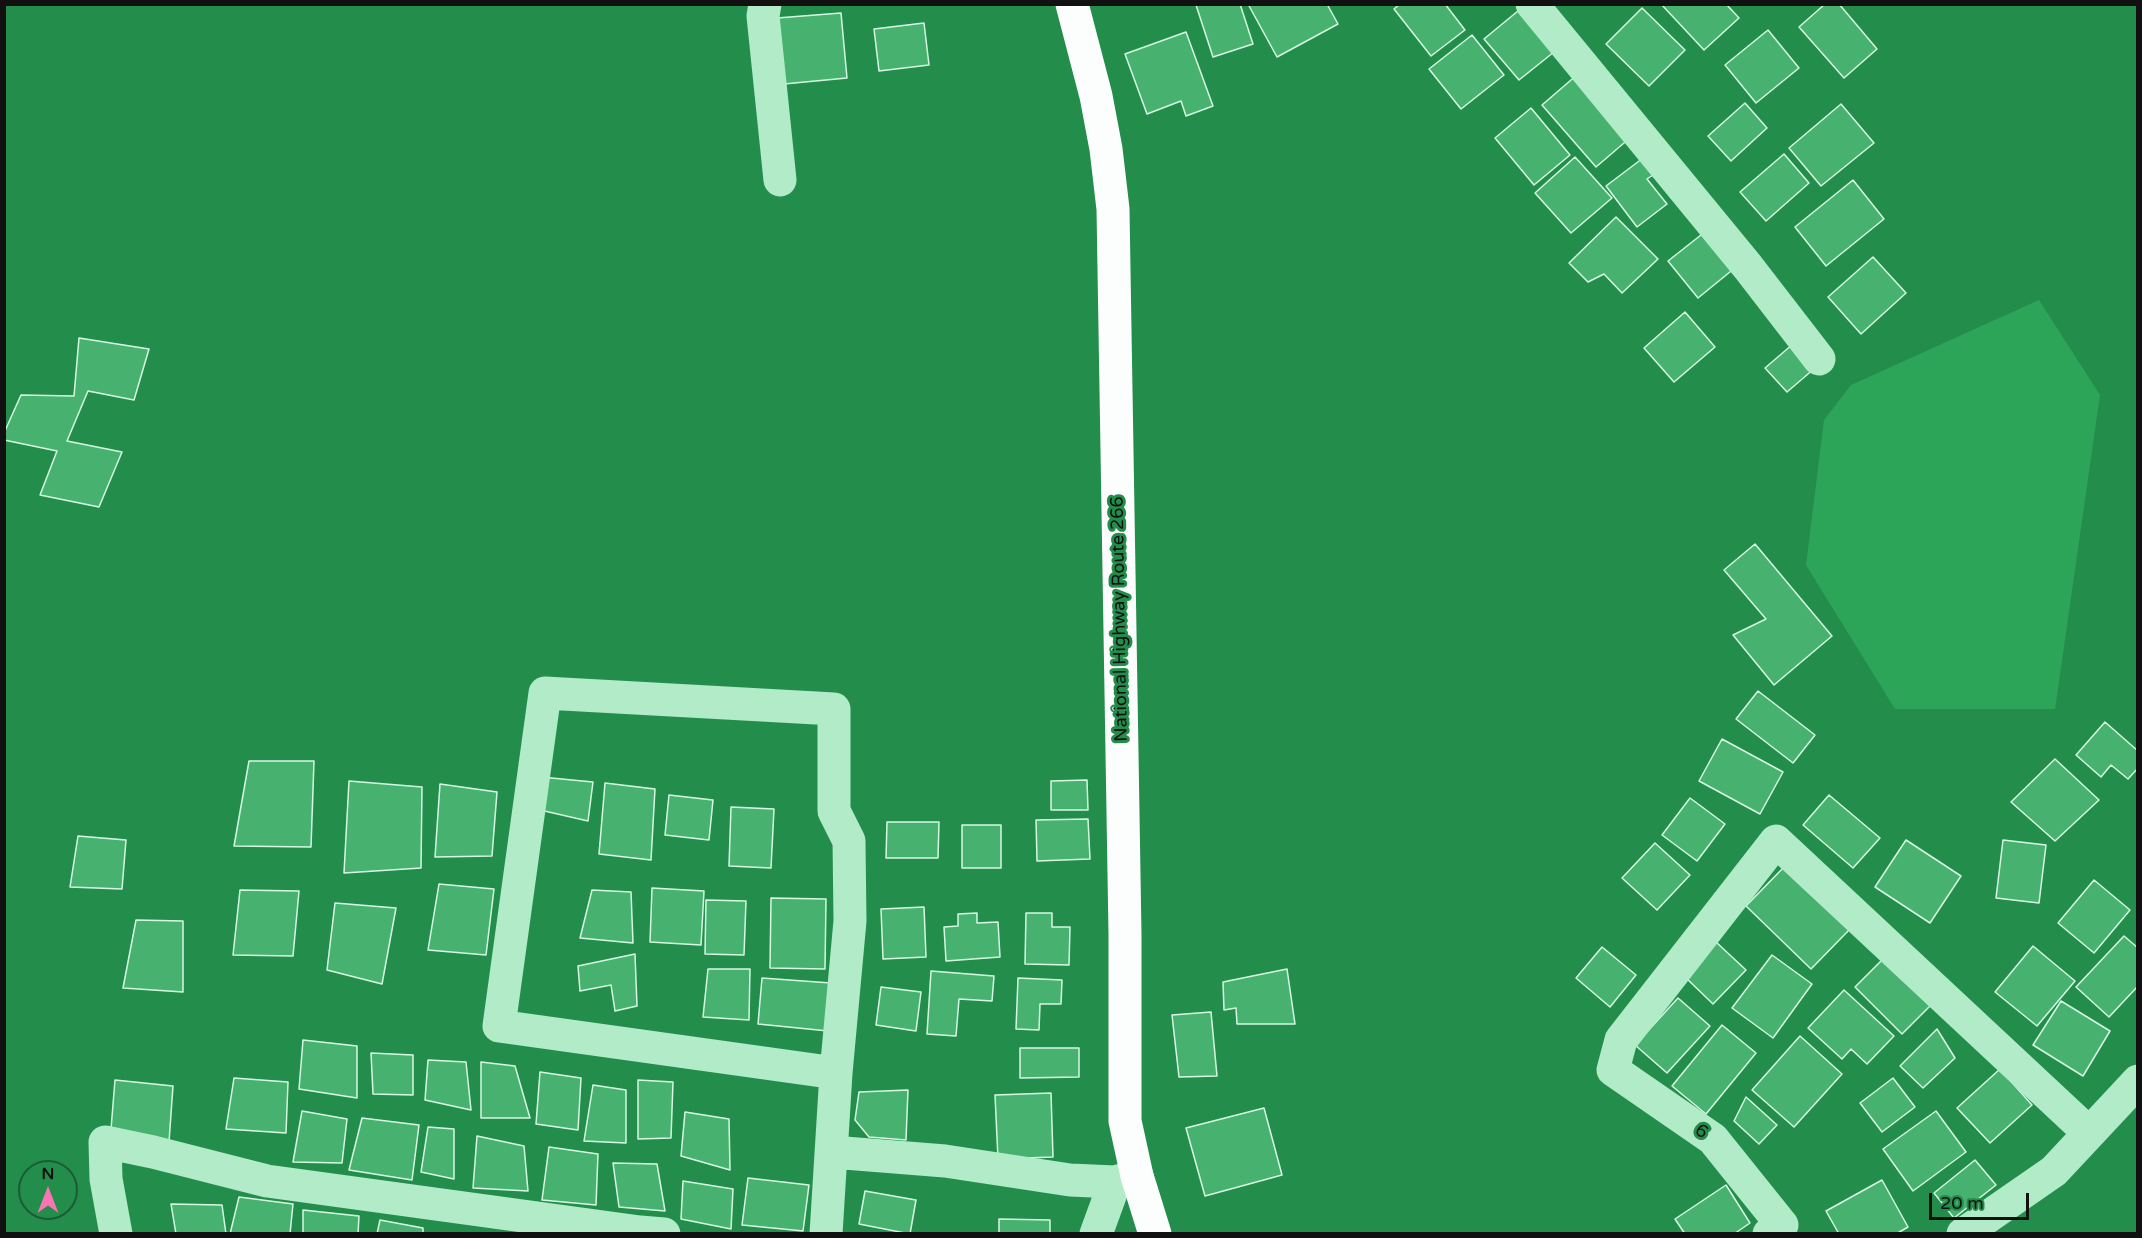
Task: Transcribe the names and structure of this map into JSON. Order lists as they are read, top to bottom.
{
  "streets": {
    "highway": ["National Highway Route 266"],
    "street": ["6"]
  },
  "scale_bar": "20 m",
  "north": "top"
}
